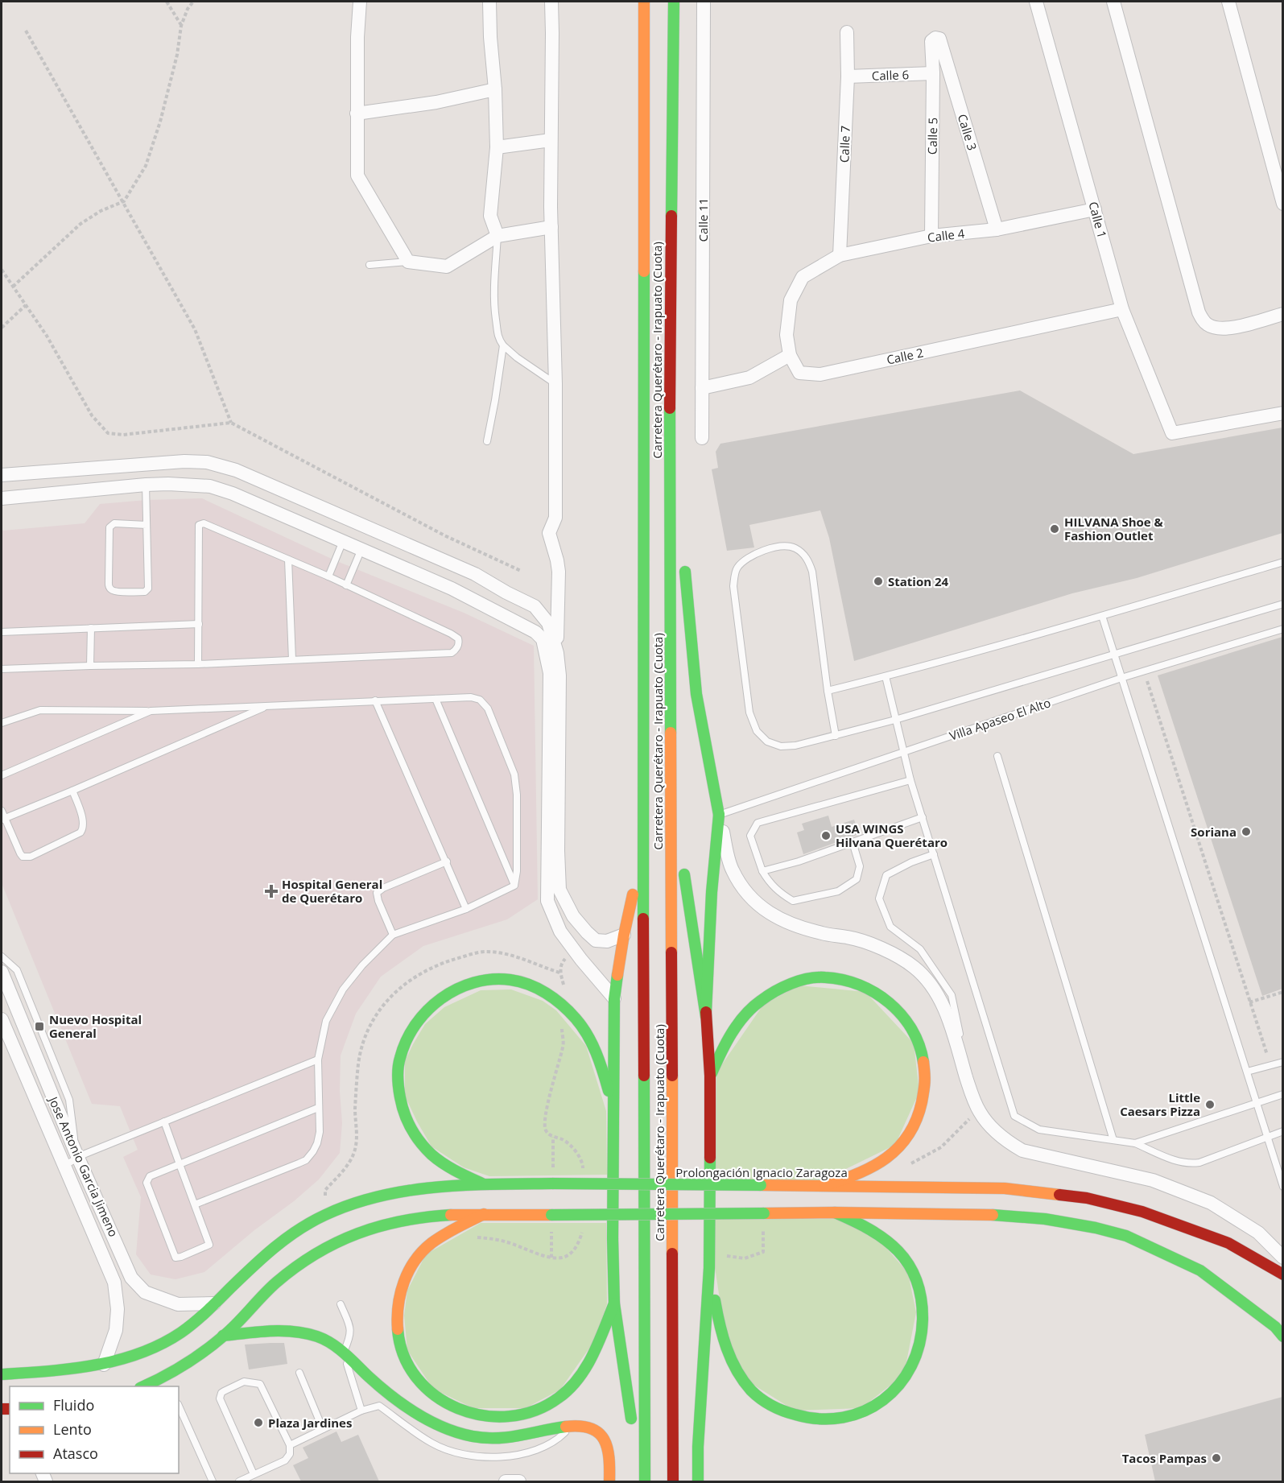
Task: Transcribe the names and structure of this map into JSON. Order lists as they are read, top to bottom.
{
  "streets": {
    "main road": ["Carretera Querétaro - Irapuato (Cuota)", "Prolongación Ignacio Zaragoza"],
    "street": [
      "Calle 6",
      "Calle 3",
      "Calle 5",
      "Calle 7",
      "Calle 11",
      "Calle 1",
      "Calle 4",
      "Calle 2",
      "Jose Antonio Garcia Jimeno"
    ],
    "lane": ["Villa Apaseo El Alto"]
  },
  "crossings": [
    ["Calle 6", "Calle 5"],
    ["Calle 6", "Calle 7"],
    ["Calle 3", "Calle 5"],
    ["Calle 3", "Calle 4"],
    ["Calle 5", "Calle 4"],
    ["Calle 7", "Calle 4"],
    ["Calle 1", "Calle 4"],
    ["Calle 1", "Calle 2"],
    ["Calle 4", "Calle 2"],
    ["Jose Antonio Garcia Jimeno", "Prolongación Ignacio Zaragoza"]
  ],
  "places": {
    "other": [
      "HILVANA Shoe & Fashion Outlet",
      "Station 24",
      "Soriana",
      "USA WINGS Hilvana Querétaro",
      "Little Caesars Pizza",
      "Plaza Jardines",
      "Tacos Pampas"
    ],
    "health": ["Hospital General de Querétaro"],
    "transit": ["Nuevo Hospital General"]
  },
  "legend": ["Fluido", "Lento", "Atasco"]
}
